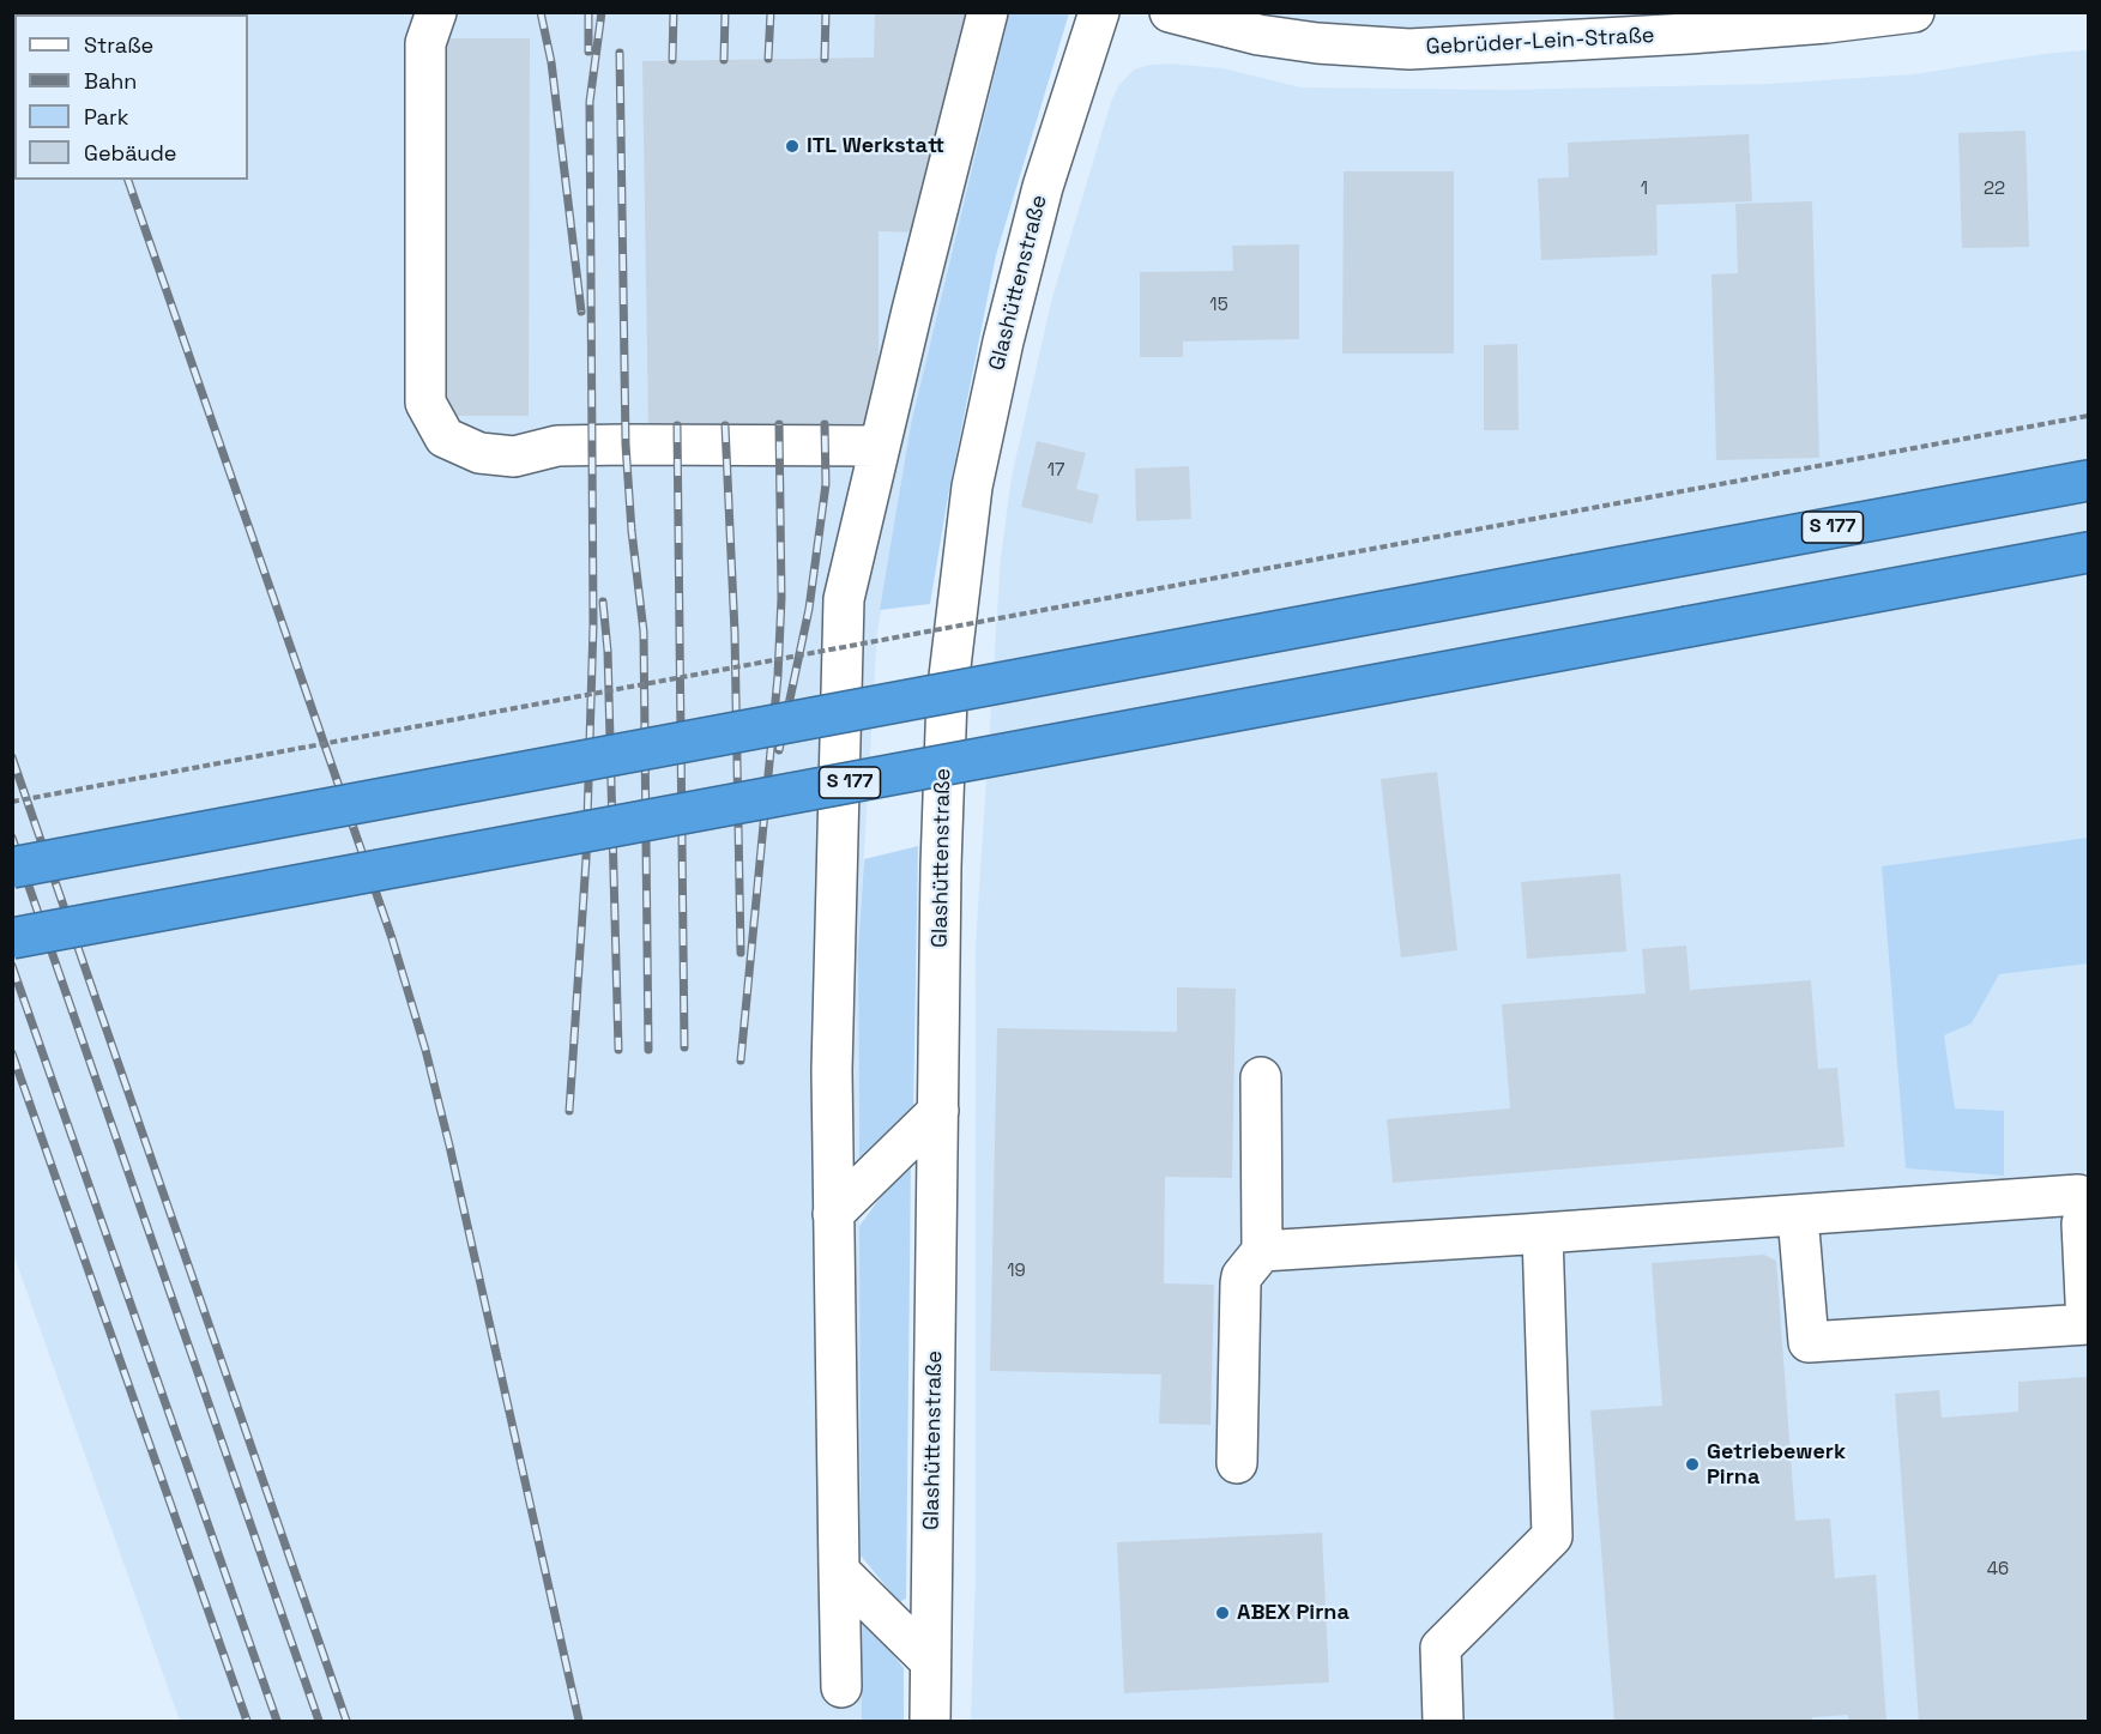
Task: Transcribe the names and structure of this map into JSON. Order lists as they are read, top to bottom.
{
  "streets": {
    "highway": ["S 177"],
    "street": ["Gebrüder-Lein-Straße", "Glashüttenstraße"]
  },
  "places": ["ITL Werkstatt", "Getriebewerk Pirna", "ABEX Pirna"],
  "house_numbers": [
    "1",
    "22",
    "15",
    "17",
    "19",
    "46"
  ],
  "legend": [
    "Straße",
    "Bahn",
    "Park",
    "Gebäude"
  ]
}
